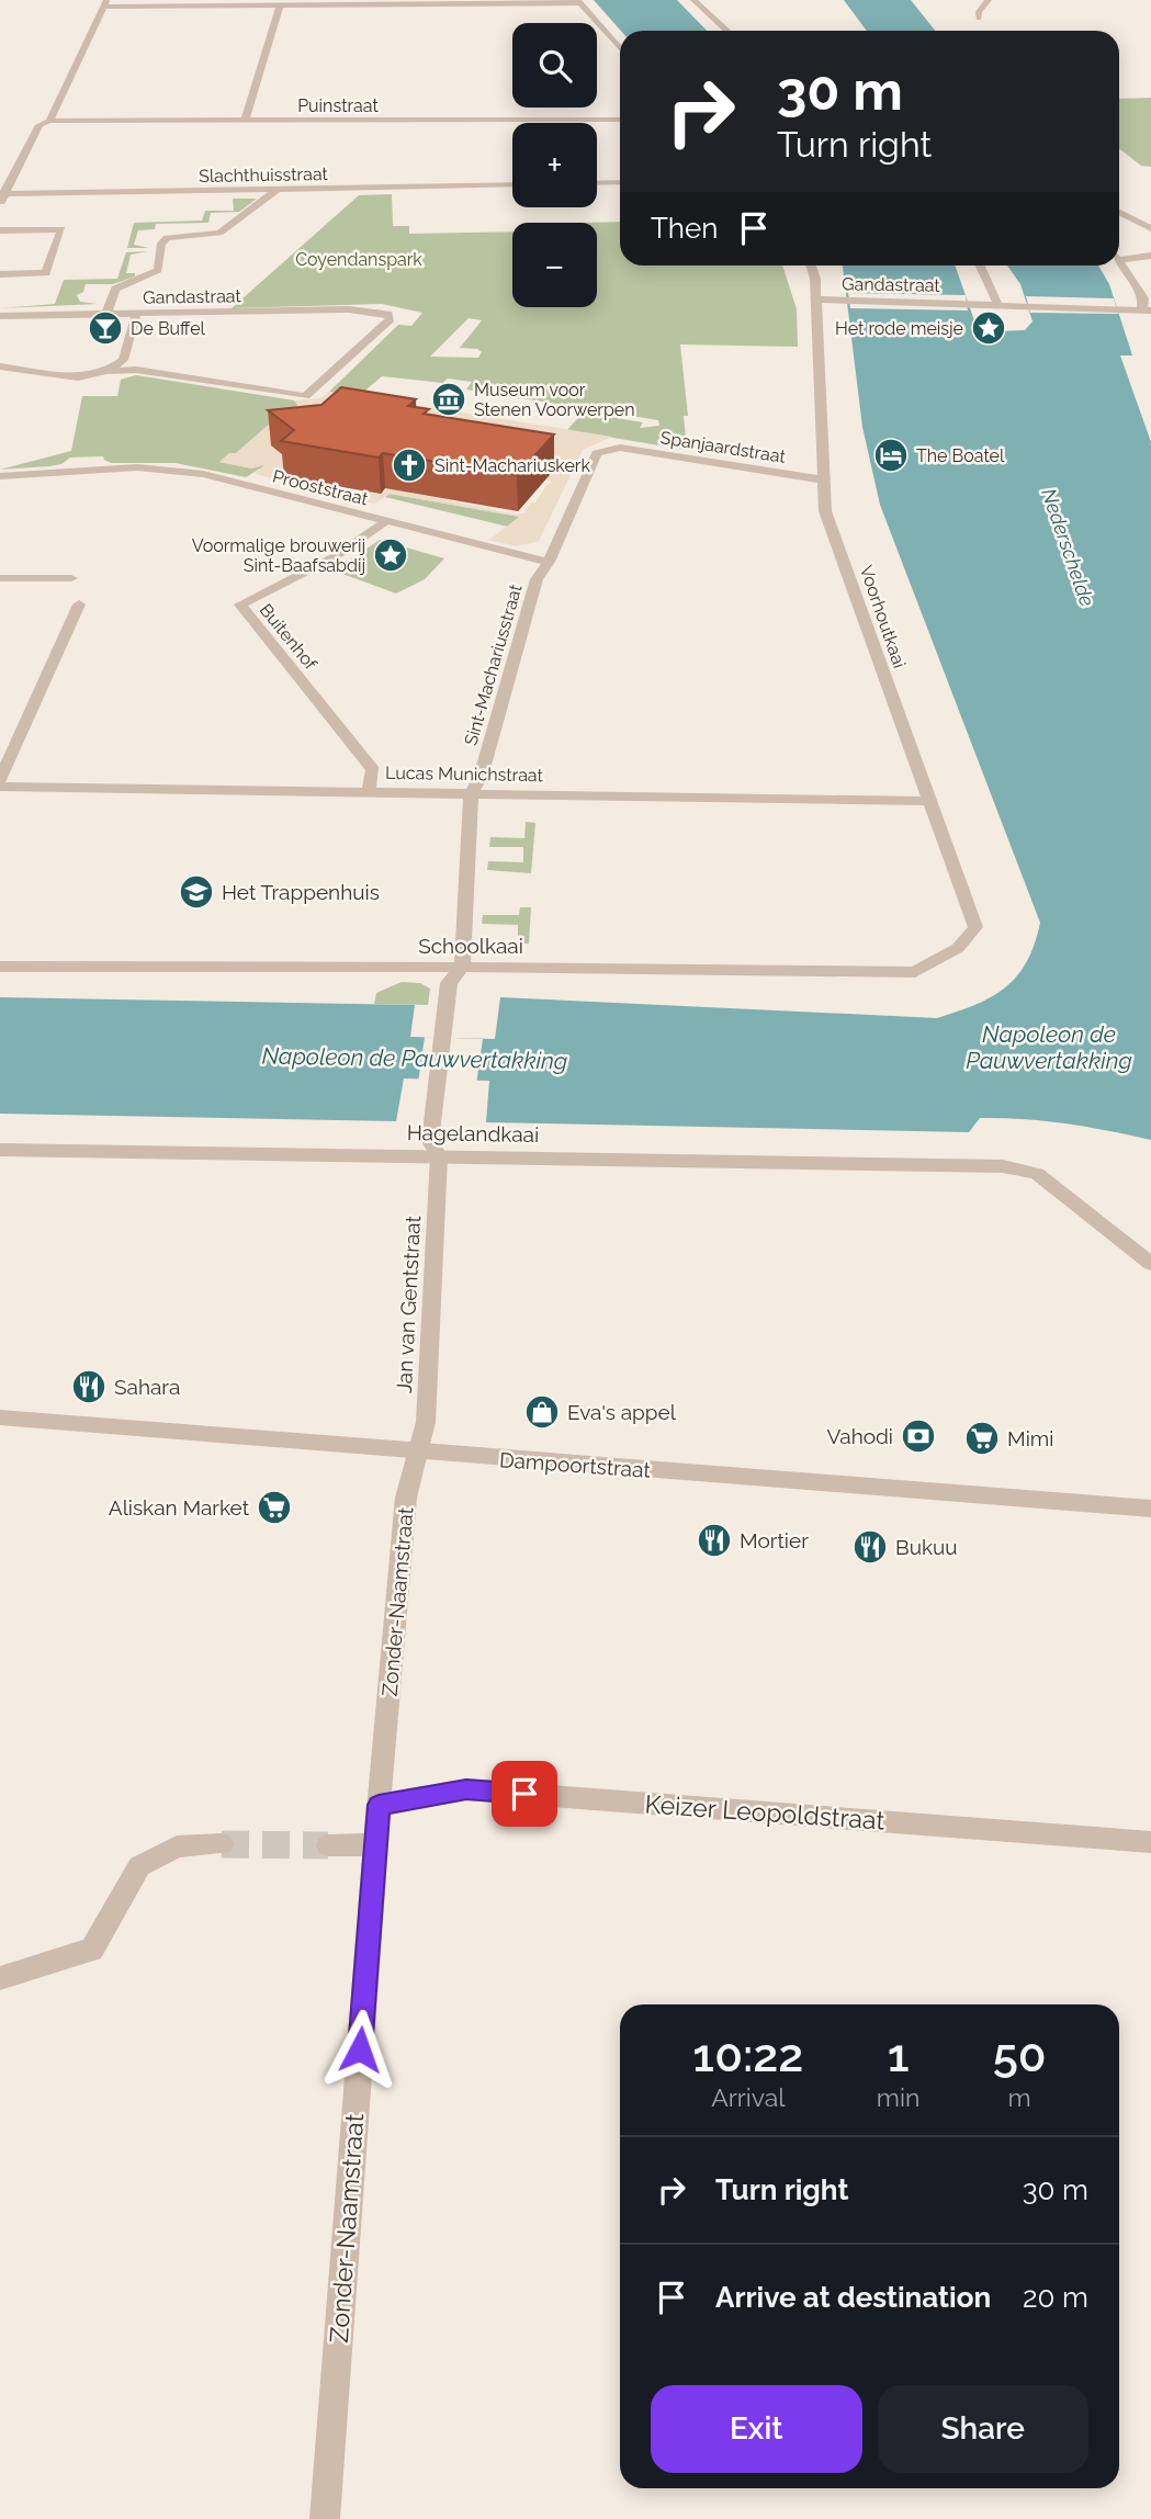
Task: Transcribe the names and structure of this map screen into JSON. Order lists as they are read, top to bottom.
{
  "streets": {
    "street": [
      "Puinstraat",
      "Slachthuisstraat",
      "Gandastraat",
      "Spanjaardstraat",
      "Prooststraat",
      "Voorhoutkaai",
      "Buitenhof",
      "Sint-Machariusstraat",
      "Lucas Munichstraat",
      "Schoolkaai",
      "Hagelandkaai",
      "Jan van Gentstraat",
      "Dampoortstraat",
      "Zonder-Naamstraat",
      "Keizer Leopoldstraat"
    ]
  },
  "crossings": [
    ["Gandastraat", "Voorhoutkaai"],
    ["Spanjaardstraat", "Voorhoutkaai"],
    ["Spanjaardstraat", "Sint-Machariusstraat"],
    ["Prooststraat", "Buitenhof"],
    ["Prooststraat", "Sint-Machariusstraat"],
    ["Voorhoutkaai", "Lucas Munichstraat"],
    ["Voorhoutkaai", "Schoolkaai"],
    ["Buitenhof", "Lucas Munichstraat"],
    ["Sint-Machariusstraat", "Lucas Munichstraat"],
    ["Sint-Machariusstraat", "Schoolkaai"],
    ["Sint-Machariusstraat", "Jan van Gentstraat"],
    ["Schoolkaai", "Jan van Gentstraat"],
    ["Hagelandkaai", "Jan van Gentstraat"],
    ["Jan van Gentstraat", "Dampoortstraat"],
    ["Jan van Gentstraat", "Zonder-Naamstraat"],
    ["Dampoortstraat", "Zonder-Naamstraat"],
    ["Zonder-Naamstraat", "Keizer Leopoldstraat"]
  ],
  "water": ["Nederschelde", "Napoleon de Pauwvertakking"],
  "parks": ["Coyendanspark"],
  "places": {
    "bar": ["De Buffel"],
    "place": ["Het rode meisje", "Voormalige brouwerij Sint-Baafsabdij"],
    "museum": ["Museum voor Stenen Voorwerpen"],
    "hotel": ["The Boatel"],
    "church": ["Sint-Machariuskerk"],
    "school or university": ["Het Trappenhuis"],
    "restaurant": ["Sahara", "Mortier", "Bukuu"],
    "shop": ["Eva's appel"],
    "bank": ["Vahodi"],
    "supermarket": ["Mimi", "Aliskan Market"]
  },
  "page": {
    "map_buttons": ["+", "−"],
    "turn": ["30 m", "Turn right"],
    "then": "Then",
    "eta": [
      "10:22",
      "Arrival",
      "1",
      "min",
      "50",
      "m"
    ],
    "list": [
      {
        "name": "Turn right",
        "value": "30 m"
      },
      {
        "name": "Arrive at destination",
        "value": "20 m"
      }
    ],
    "buttons": ["Exit", "Share"]
  }
}
